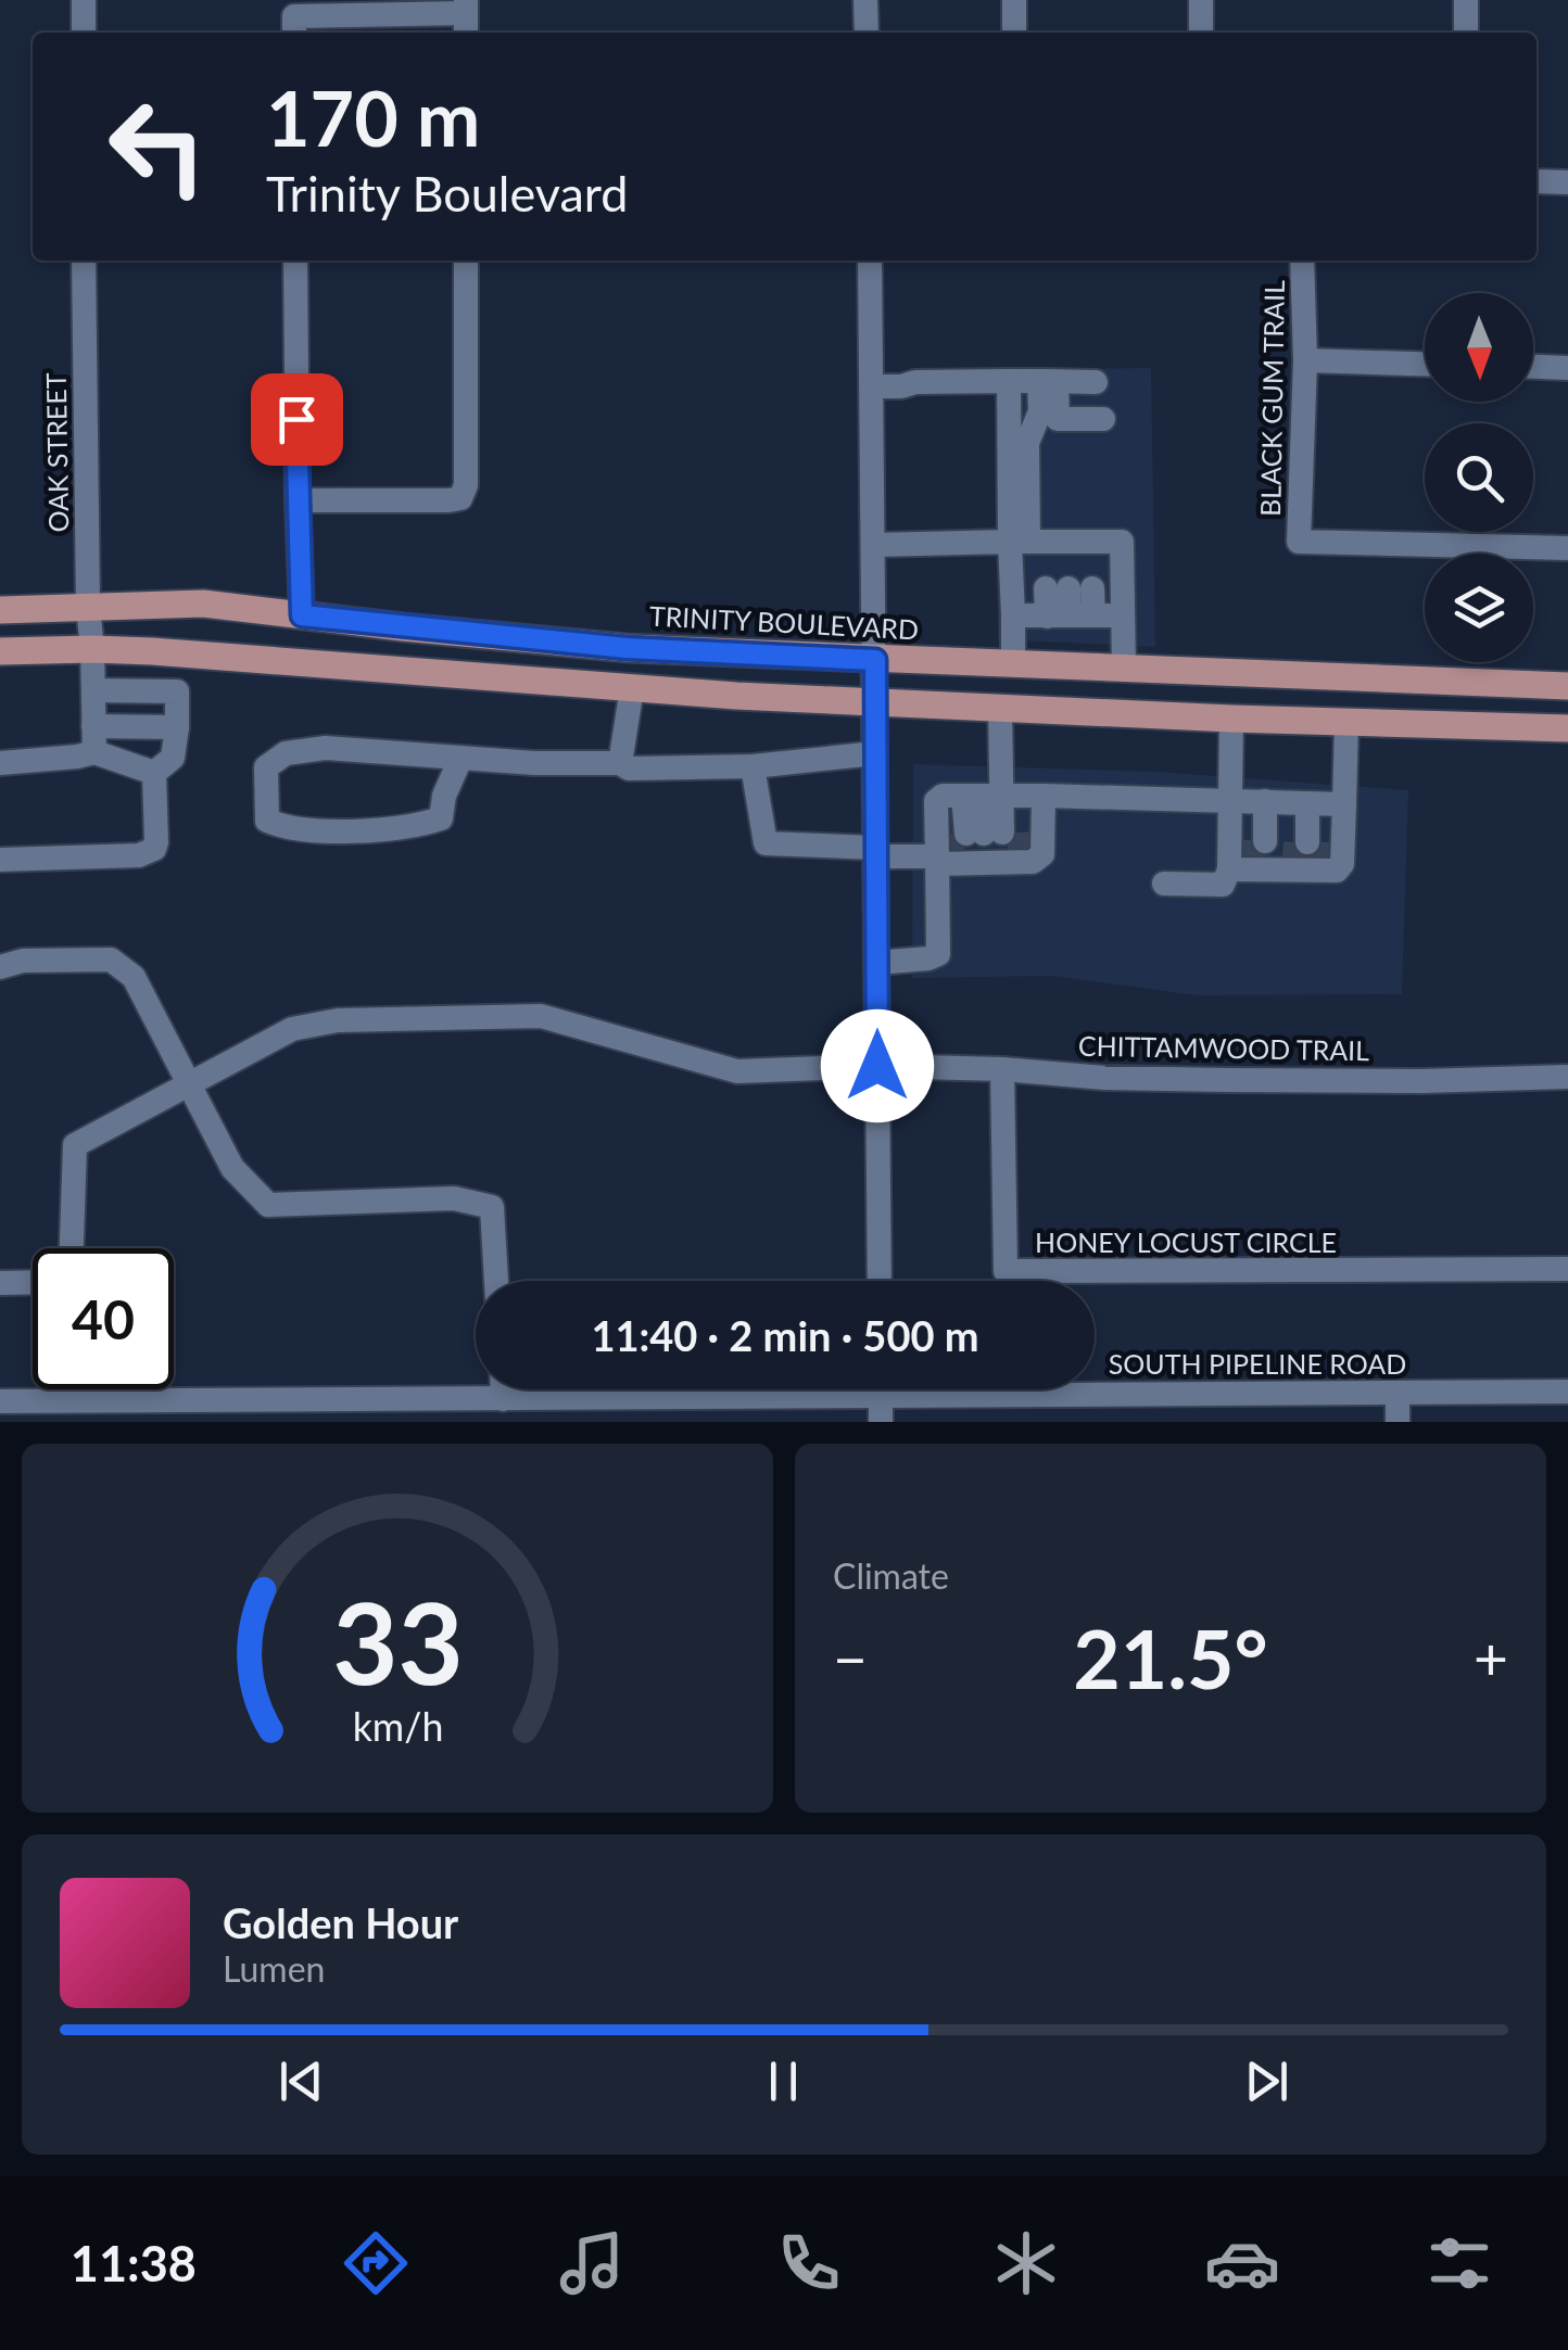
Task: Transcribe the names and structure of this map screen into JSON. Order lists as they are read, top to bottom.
{
  "streets": {
    "main road": ["TRINITY BOULEVARD"],
    "street": [
      "BLACK GUM TRAIL",
      "OAK STREET",
      "CHITTAMWOOD TRAIL",
      "HONEY LOCUST CIRCLE",
      "SOUTH PIPELINE ROAD"
    ]
  },
  "crossings": [
    ["OAK STREET", "TRINITY BOULEVARD"],
    ["CHITTAMWOOD TRAIL", "HONEY LOCUST CIRCLE"]
  ],
  "north": "bottom",
  "page": {
    "turn": ["170 m", "Trinity Boulevard"],
    "limit": "40",
    "trip": "11:40 · 2 min · 500 m",
    "tile": "Climate",
    "heat": ["−", "21.5°", "+"],
    "song": ["Golden Hour", "Lumen"],
    "tabs": "11:38",
    "gauge": ["33", "km/h"]
  }
}
